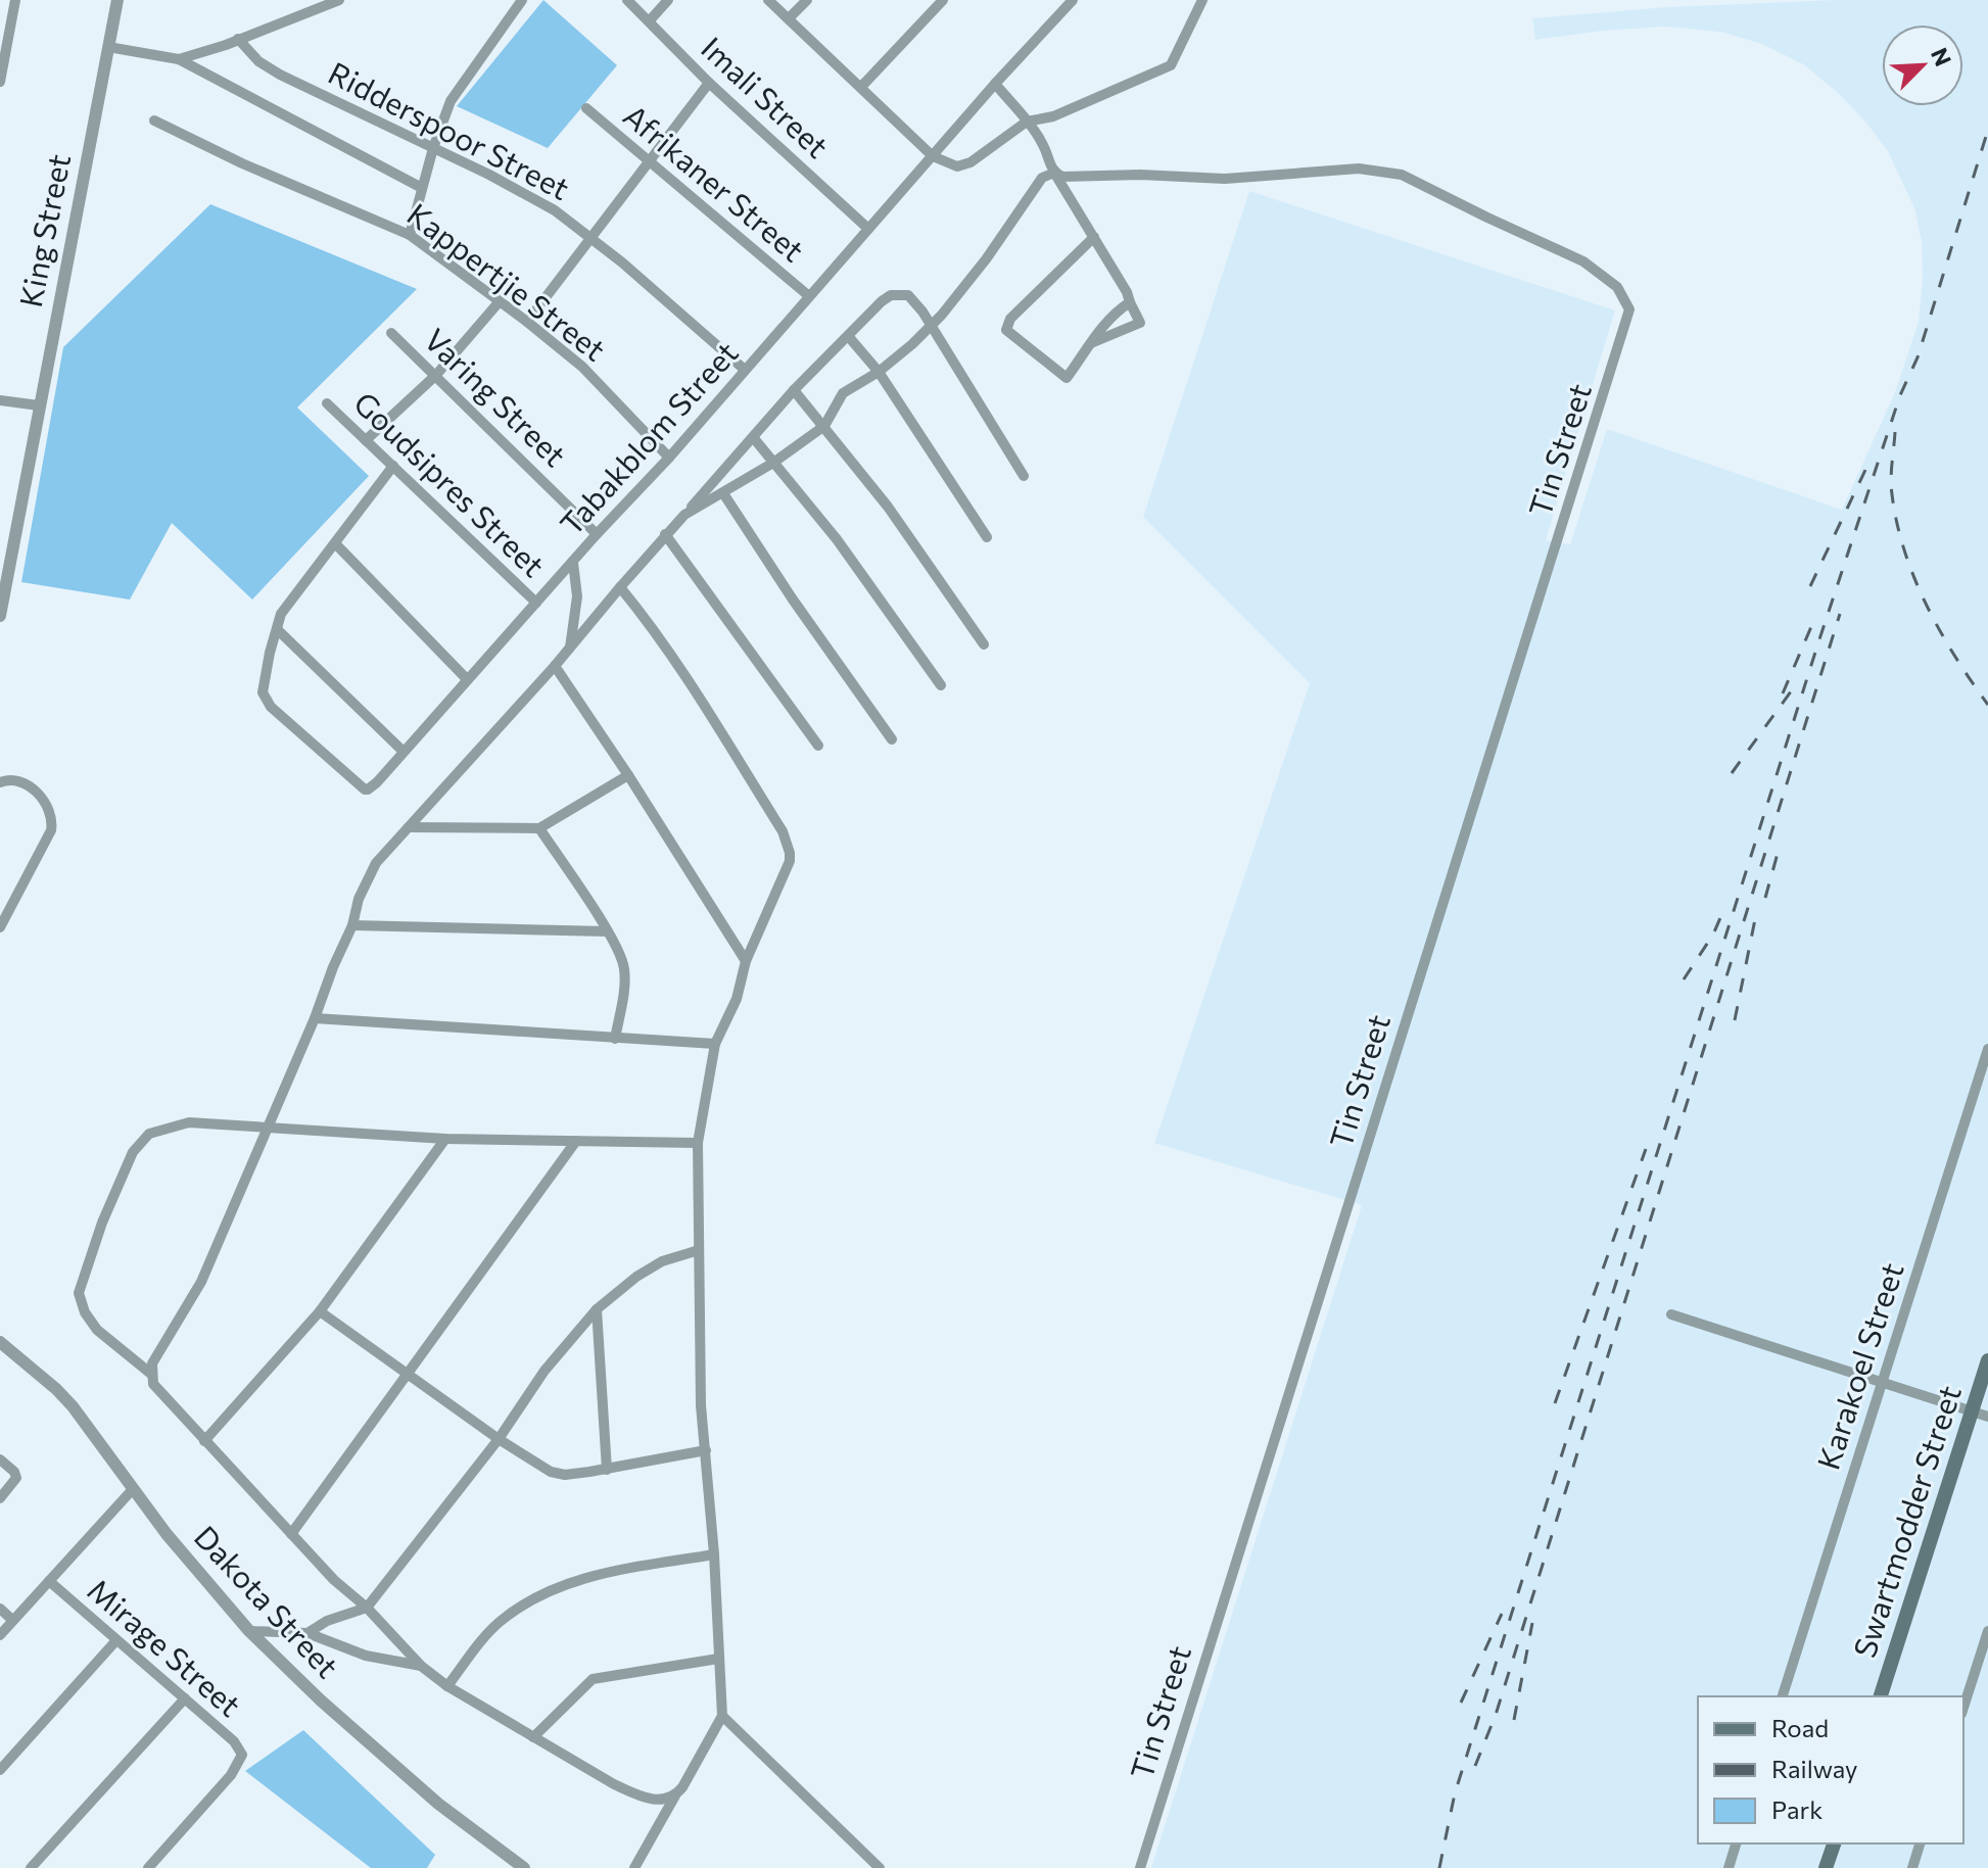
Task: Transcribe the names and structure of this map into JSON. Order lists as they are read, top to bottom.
{
  "streets": {
    "main road": ["Swartmodder Street"],
    "street": [
      "Imali Street",
      "Ridderspoor Street",
      "Afrikaner Street",
      "King Street",
      "Kappertjie Street",
      "Varing Street",
      "Tabakblom Street",
      "Tin Street",
      "Goudsipres Street",
      "Karakoel Street",
      "Dakota Street",
      "Mirage Street"
    ]
  },
  "crossings": [
    ["Imali Street", "Tabakblom Street"],
    ["Ridderspoor Street", "Tabakblom Street"],
    ["Afrikaner Street", "Tabakblom Street"],
    ["Kappertjie Street", "Tabakblom Street"],
    ["Varing Street", "Tabakblom Street"],
    ["Tabakblom Street", "Goudsipres Street"]
  ],
  "legend": ["Road", "Railway", "Park"],
  "north": "top right"
}
